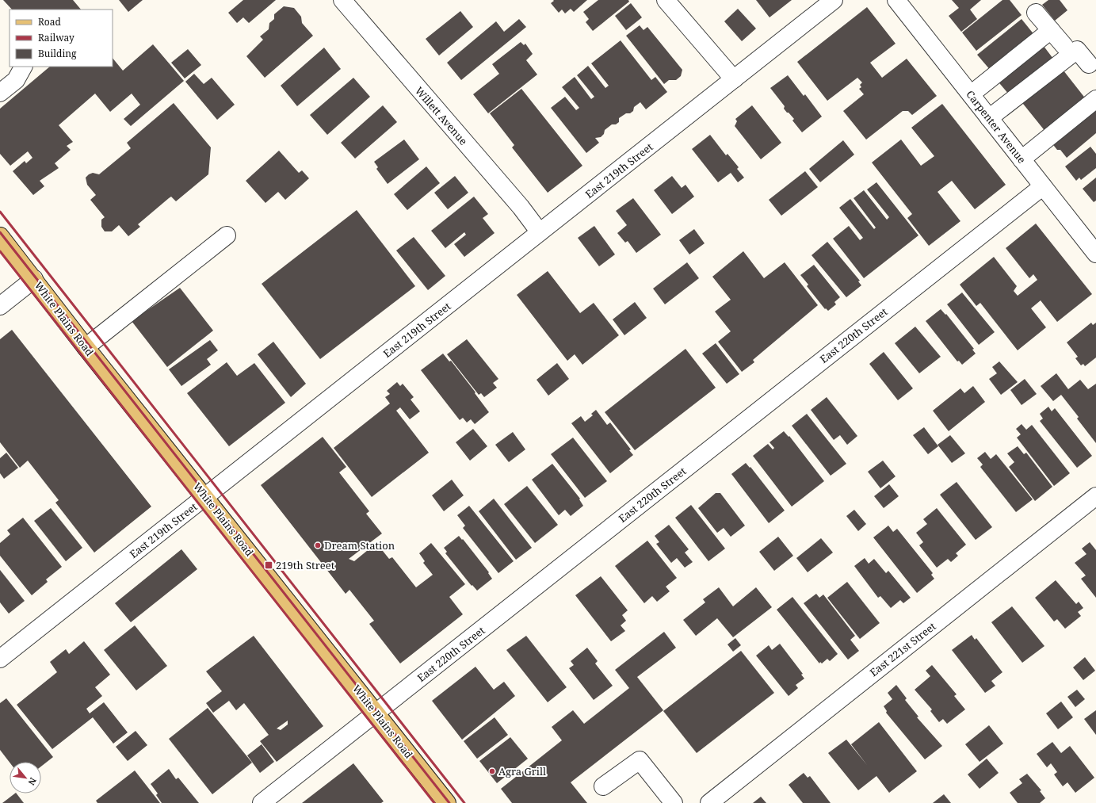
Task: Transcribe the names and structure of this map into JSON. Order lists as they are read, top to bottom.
{
  "streets": {
    "main road": ["White Plains Road"],
    "street": [
      "Willett Avenue",
      "Carpenter Avenue",
      "East 219th Street",
      "East 220th Street",
      "East 221st Street"
    ]
  },
  "crossings": [
    ["Willett Avenue", "East 219th Street"],
    ["Carpenter Avenue", "East 220th Street"],
    ["East 219th Street", "White Plains Road"],
    ["White Plains Road", "East 220th Street"]
  ],
  "places": {
    "other": ["Dream Station", "Agra Grill"],
    "transit": ["219th Street"]
  },
  "legend": ["Road", "Railway", "Building"],
  "north": "bottom right"
}
